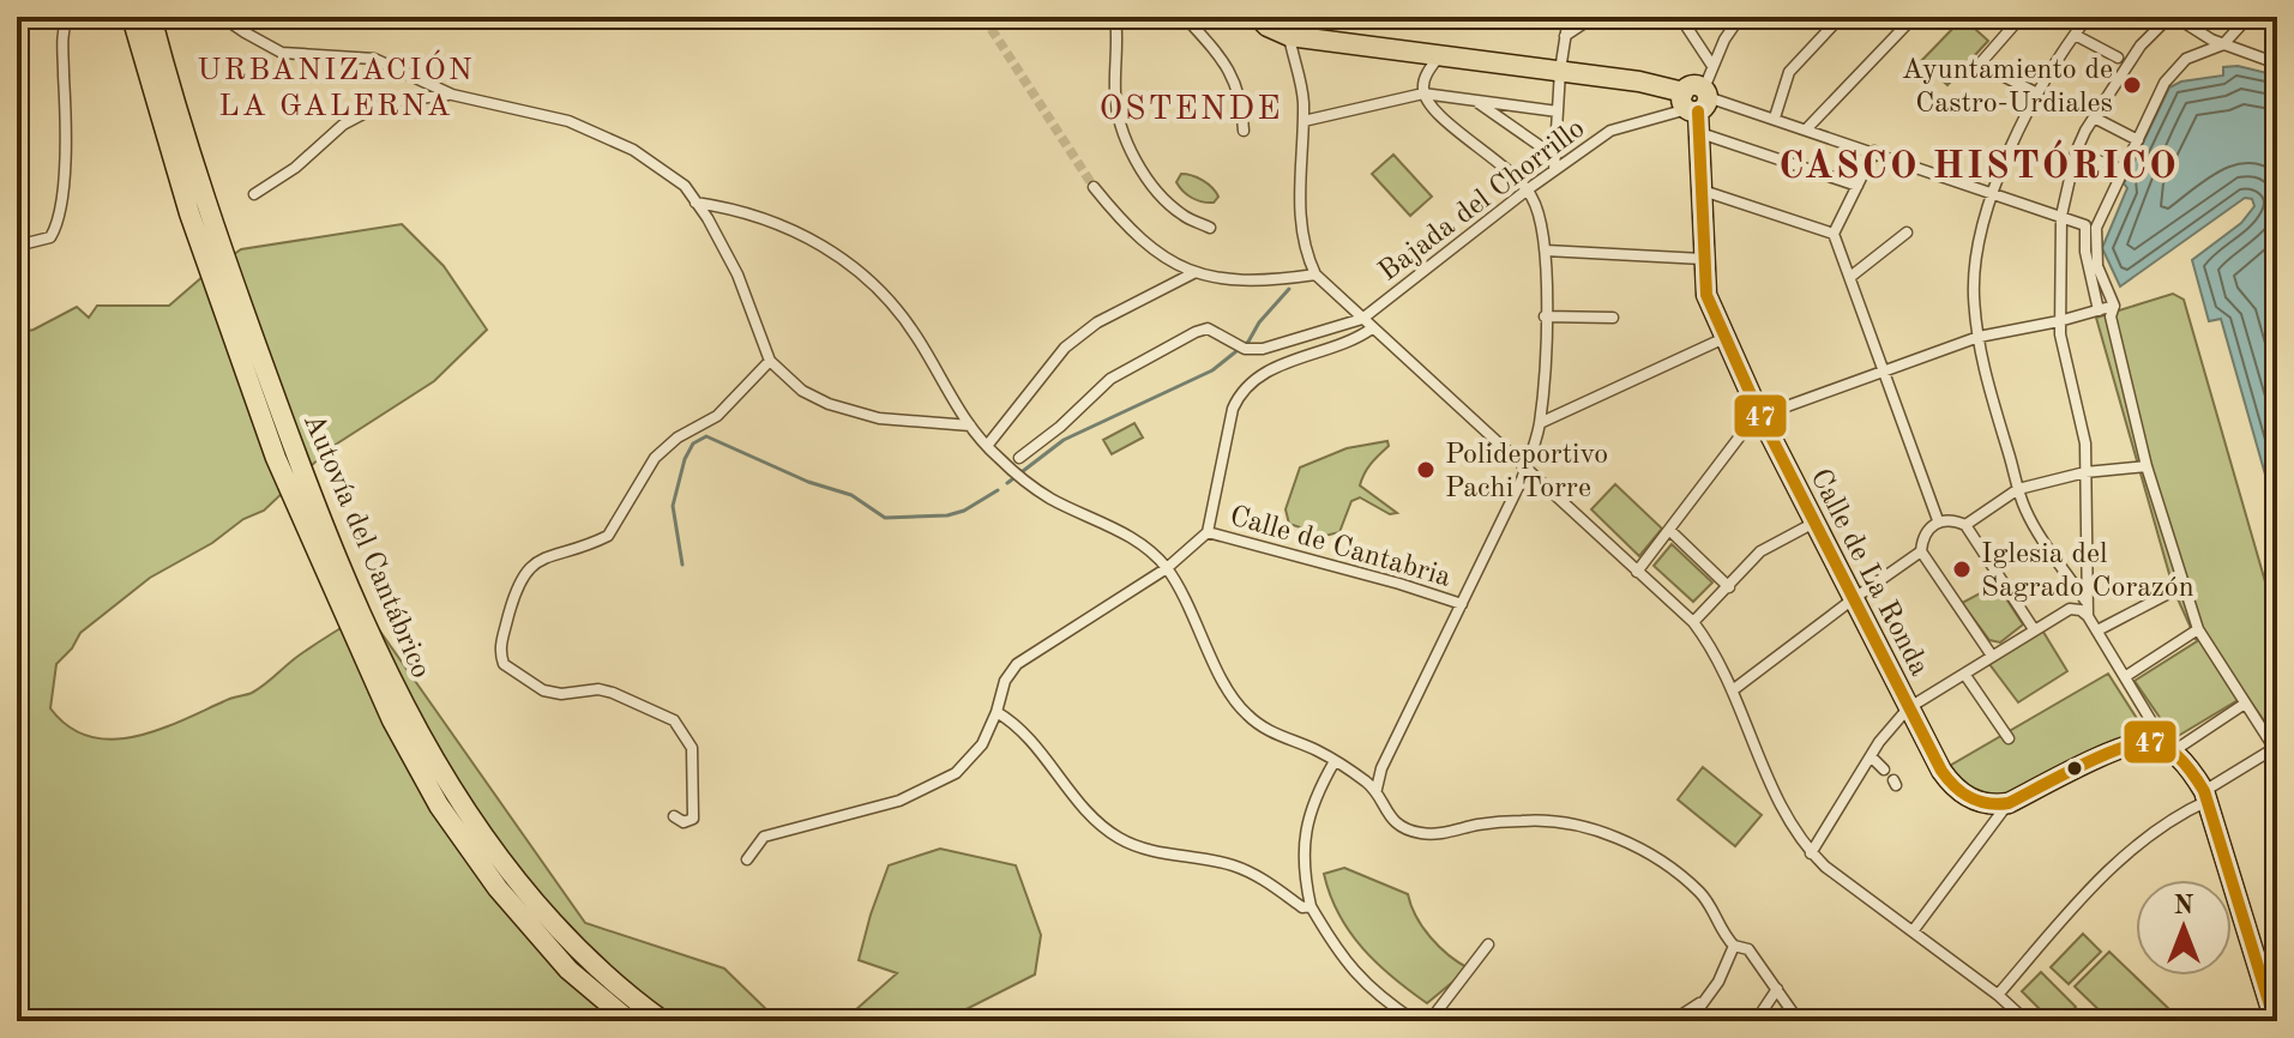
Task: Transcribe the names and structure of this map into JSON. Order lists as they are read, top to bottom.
{
  "streets": {
    "highway": ["Autovía del Cantábrico", "Calle de La Ronda"],
    "street": ["Bajada del Chorrillo", "Calle de Cantabria"]
  },
  "crossings": [
    ["Bajada del Chorrillo", "Calle de La Ronda"]
  ],
  "districts": ["URBANIZACIÓN LA GALERNA", "OSTENDE", "CASCO HISTÓRICO"],
  "places": ["Ayuntamiento de Castro-Urdiales", "Polideportivo Pachi Torre", "Iglesia del Sagrado Corazón"],
  "lines": ["transit line 47"],
  "north": "top"
}
